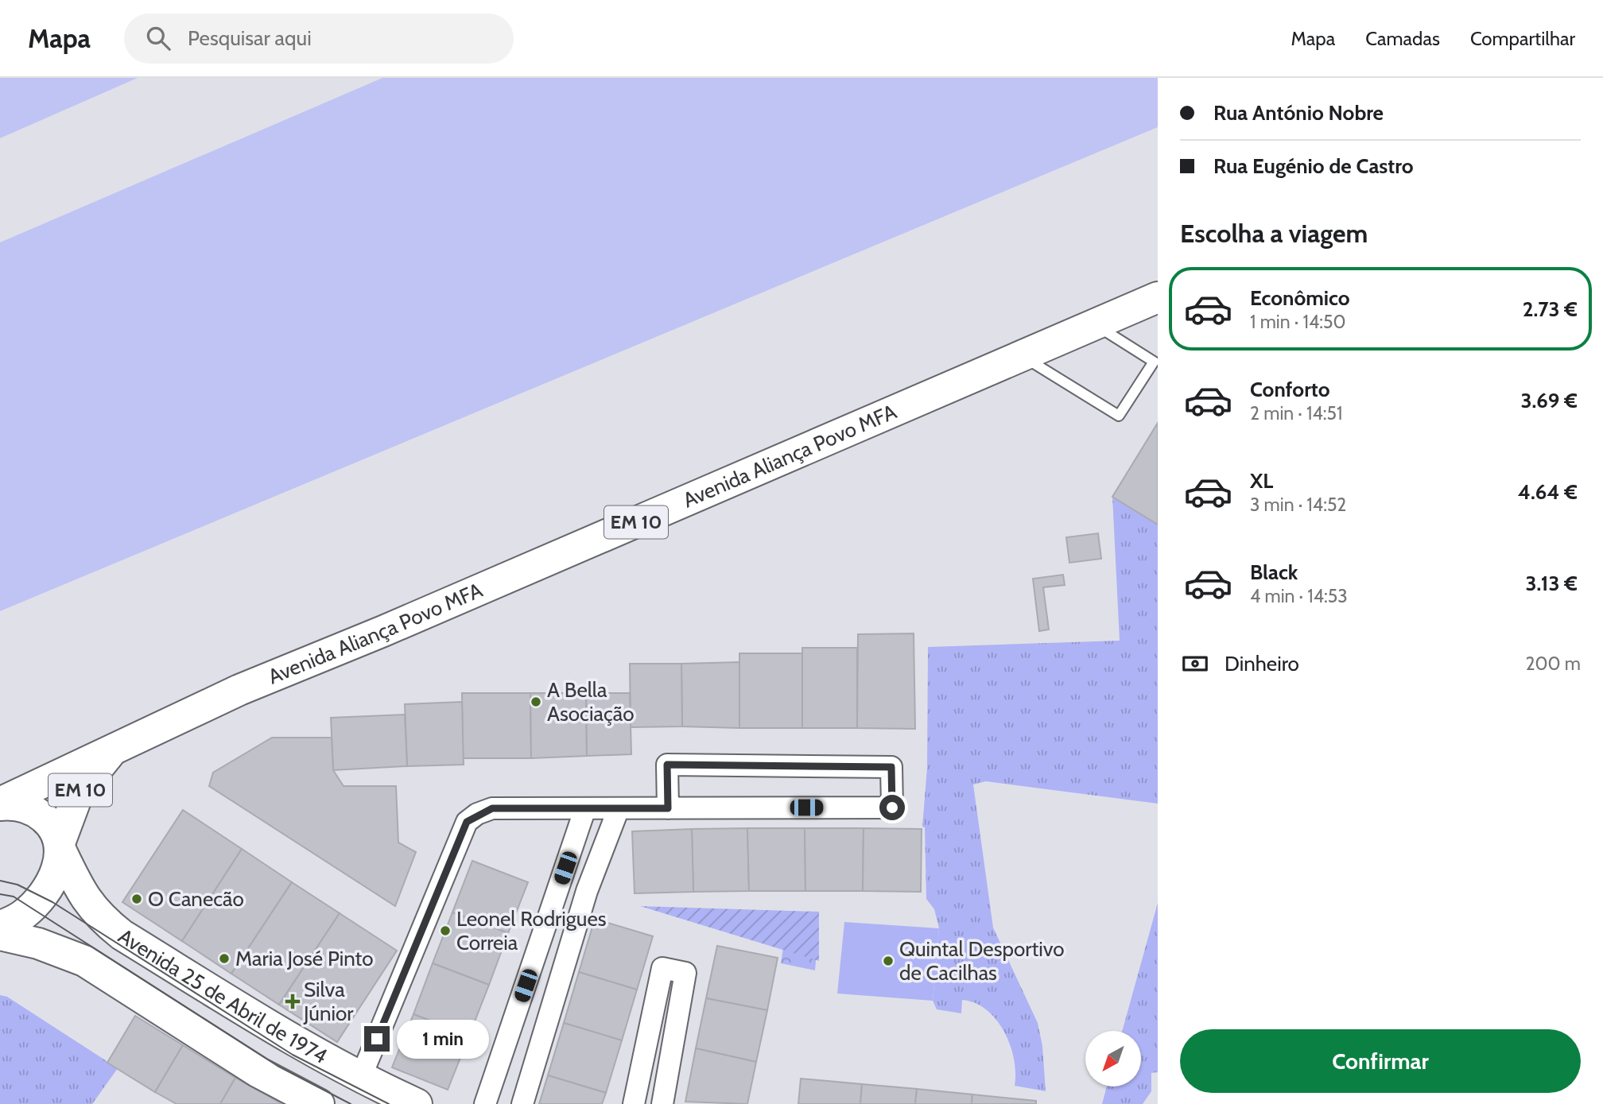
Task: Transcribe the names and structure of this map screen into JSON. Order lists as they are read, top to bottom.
{
  "streets": {
    "main road": ["Avenida Aliança Povo MFA", "EM 10", "Avenida 25 de Abril de 1974"]
  },
  "crossings": [
    ["Avenida Aliança Povo MFA", "Avenida 25 de Abril de 1974"]
  ],
  "places": {
    "other": [
      "A Bella Asociação",
      "O Canecão",
      "Leonel Rodrigues Correia",
      "Maria José Pinto",
      "Quintal Desportivo de Cacilhas"
    ],
    "health": ["Silva Júnior"]
  },
  "north": "bottom left",
  "page": {
    "header": "Mapa",
    "search": "Pesquisar aqui",
    "nav": ["Mapa", "Camadas", "Compartilhar"],
    "banner": ["Rua António Nobre", "Rua Eugénio de Castro"],
    "heading": "Escolha a viagem",
    "list": [
      {
        "name": "Econômico",
        "note": "1 min · 14:50",
        "value": "2.73 €"
      },
      {
        "name": "Conforto",
        "note": "2 min · 14:51",
        "value": "3.69 €"
      },
      {
        "name": "XL",
        "note": "3 min · 14:52",
        "value": "4.64 €"
      },
      {
        "name": "Black",
        "note": "4 min · 14:53",
        "value": "3.13 €"
      }
    ],
    "pay": ["Dinheiro", "200 m"],
    "buttons": "Confirmar",
    "bubble": "1 min"
  }
}
